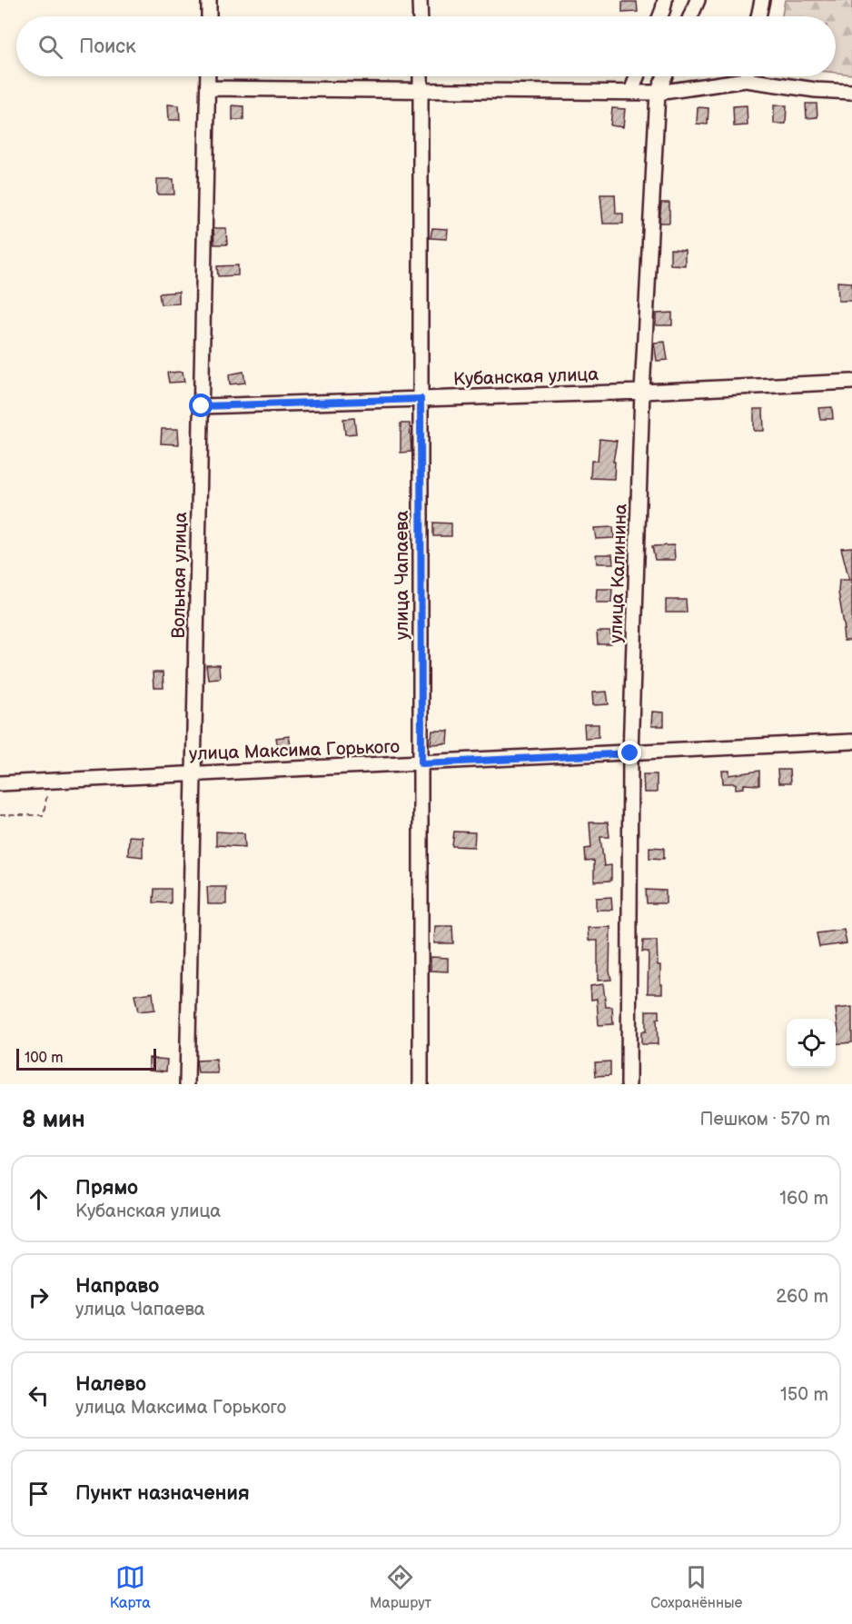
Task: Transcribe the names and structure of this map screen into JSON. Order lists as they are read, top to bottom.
{
  "streets": {
    "street": [
      "Кубанская улица",
      "улица Калинина",
      "Вольная улица",
      "улица Чапаева",
      "улица Максима Горького"
    ]
  },
  "crossings": [
    ["Кубанская улица", "улица Калинина"],
    ["Кубанская улица", "Вольная улица"],
    ["Кубанская улица", "улица Чапаева"],
    ["улица Калинина", "улица Максима Горького"],
    ["Вольная улица", "улица Максима Горького"],
    ["улица Чапаева", "улица Максима Горького"]
  ],
  "scale_bar": "100 m",
  "page": {
    "search": "Поиск",
    "scale": "100 m",
    "heading": ["8 мин", "Пешком · 570 m"],
    "list": [
      ["Прямо", "Кубанская улица", "160 m"],
      ["Направо", "улица Чапаева", "260 m"],
      ["Налево", "улица Максима Горького", "150 m"],
      "Пункт назначения"
    ],
    "nav": ["Карта", "Маршрут", "Сохранённые"]
  }
}
